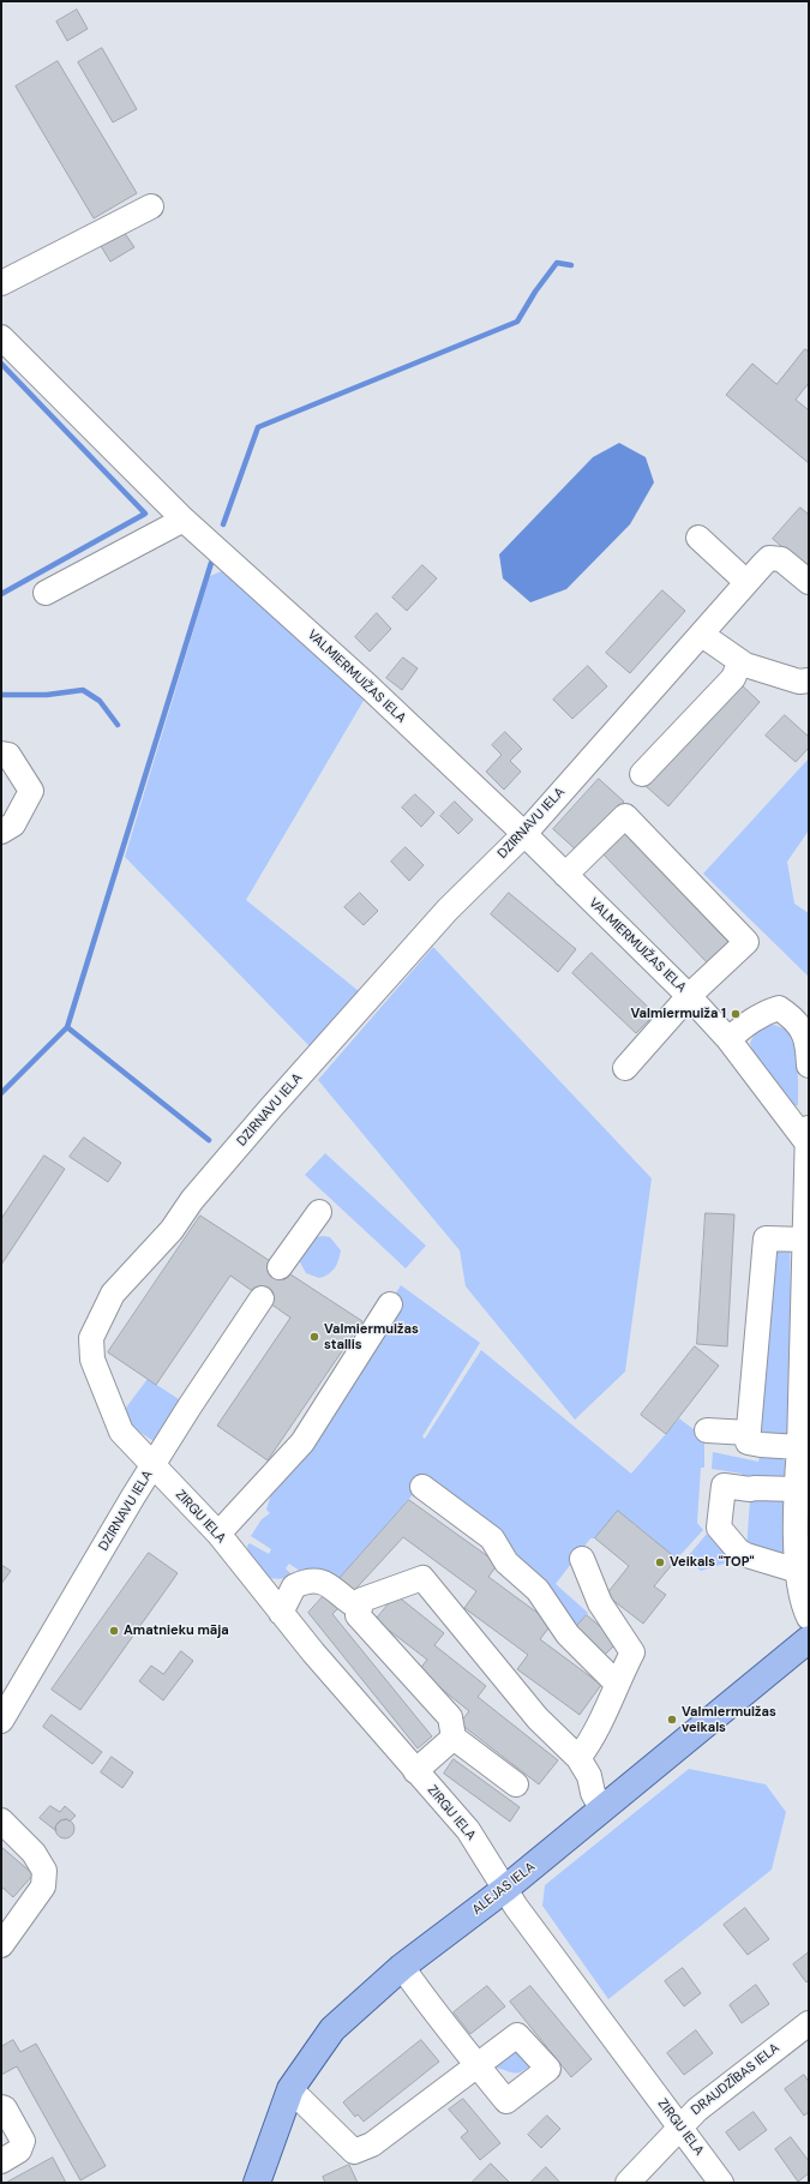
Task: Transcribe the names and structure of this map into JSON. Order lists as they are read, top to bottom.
{
  "streets": {
    "main road": ["ALEJAS IELA"],
    "street": [
      "VALMIERMUIŽAS IELA",
      "DZIRNAVU IELA",
      "ZIRGU IELA",
      "DRAUDZĪBAS IELA"
    ]
  },
  "crossings": [
    ["VALMIERMUIŽAS IELA", "DZIRNAVU IELA"],
    ["DZIRNAVU IELA", "ZIRGU IELA"],
    ["ZIRGU IELA", "ALEJAS IELA"],
    ["ZIRGU IELA", "DRAUDZĪBAS IELA"]
  ],
  "places": [
    "Valmiermuiža 1",
    "Valmiermuižas stallis",
    "Veikals \"TOP\"",
    "Amatnieku māja",
    "Valmiermuižas veikals"
  ]
}
